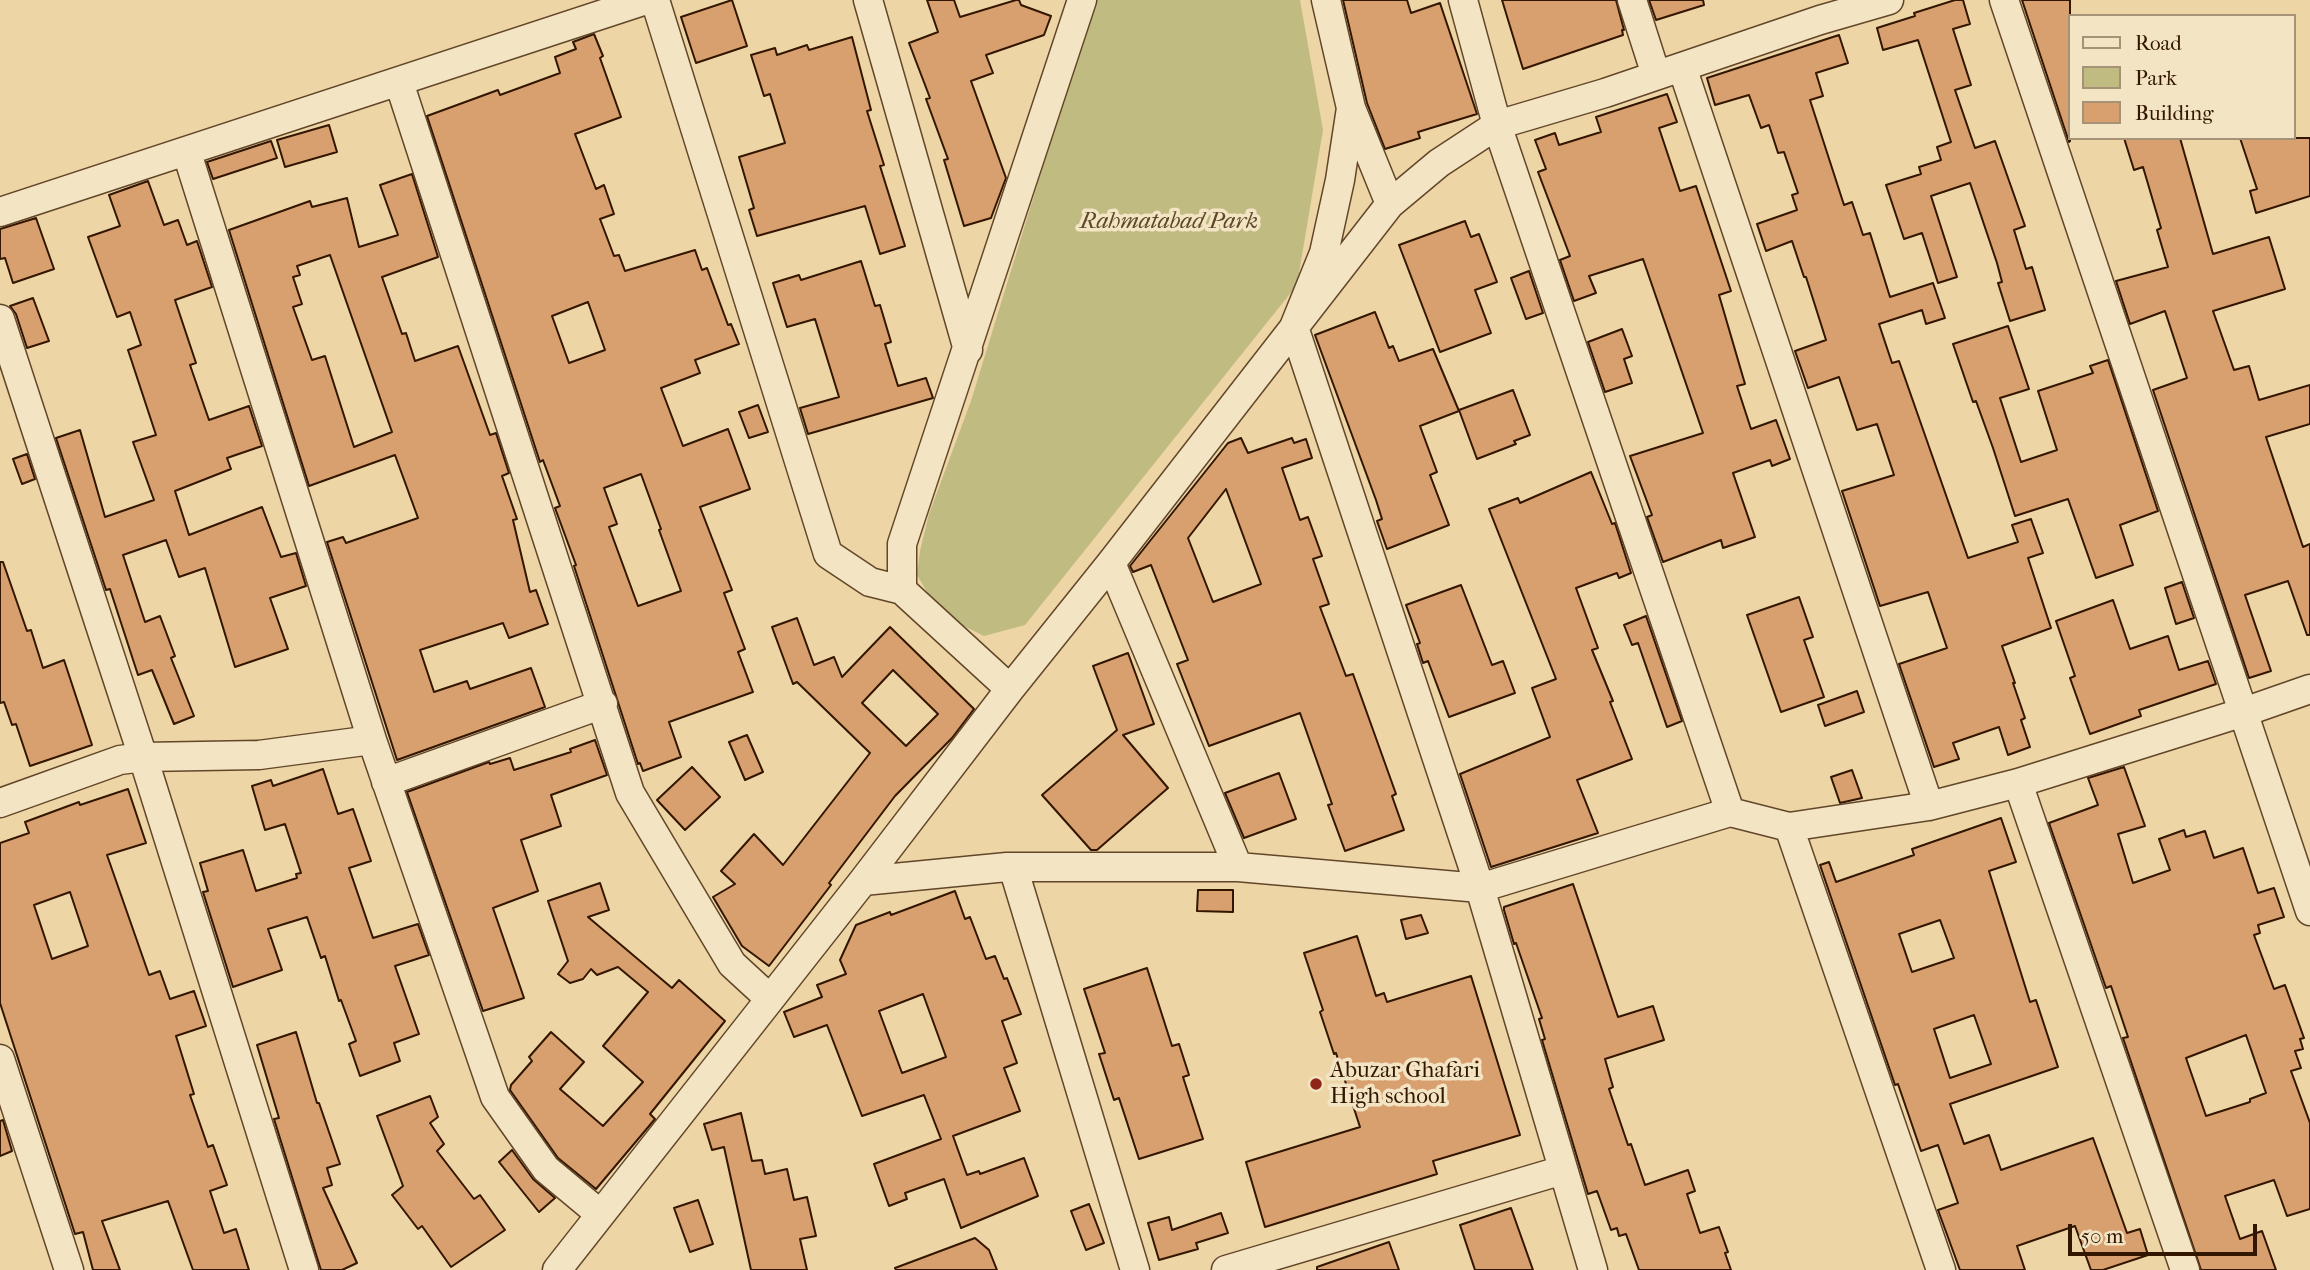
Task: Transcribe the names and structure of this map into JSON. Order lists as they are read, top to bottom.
{
  "parks": ["Rahmatabad Park"],
  "places": ["Abuzar Ghafari High school"],
  "legend": ["Road", "Park", "Building"],
  "scale_bar": "50 m"
}
